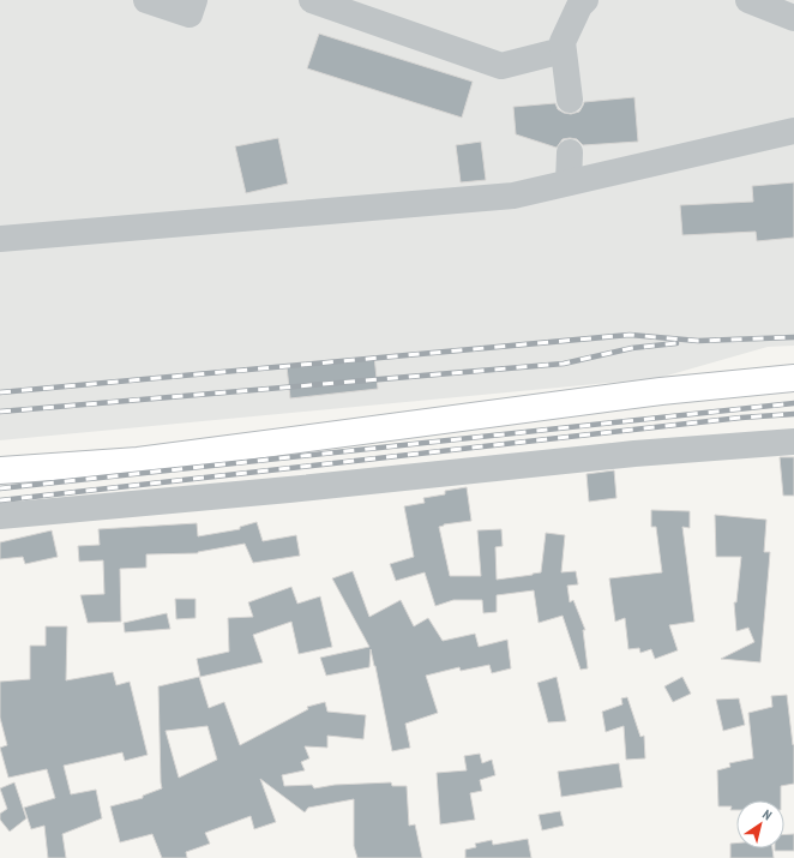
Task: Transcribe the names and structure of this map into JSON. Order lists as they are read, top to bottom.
{
  "north": "top right"
}
